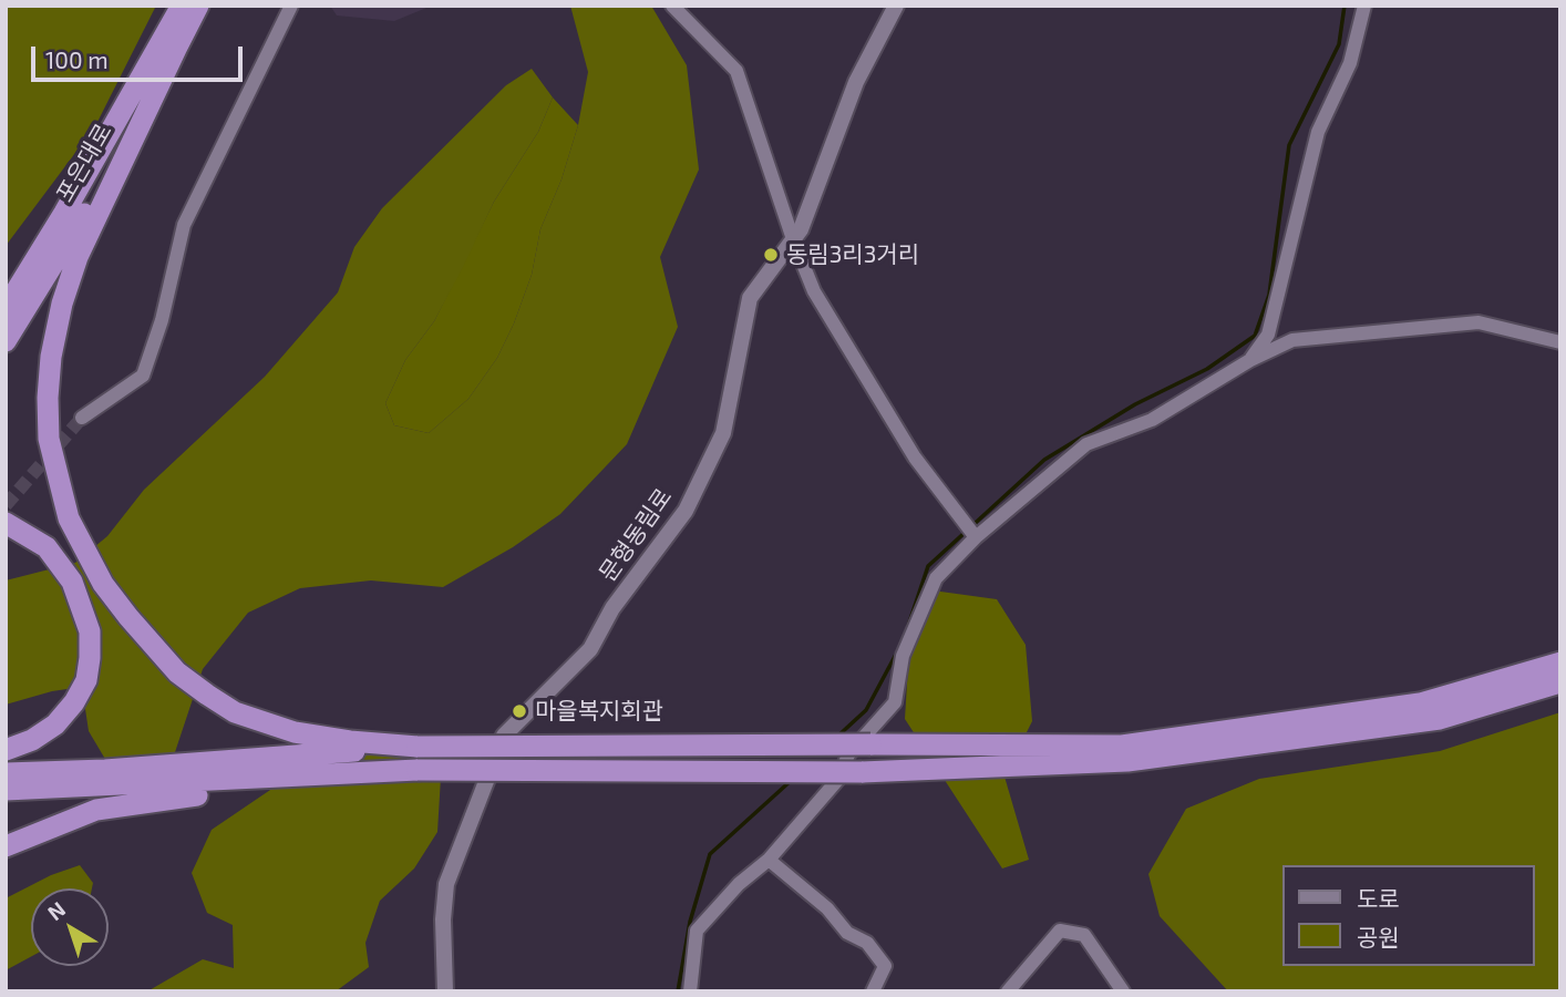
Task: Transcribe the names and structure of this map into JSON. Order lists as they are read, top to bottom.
{
  "streets": {
    "highway": ["포은대로"],
    "street": ["문형동림로"]
  },
  "places": ["동림3리3거리", "마을복지회관"],
  "legend": ["도로", "공원"],
  "scale_bar": "100 m",
  "north": "top left"
}
